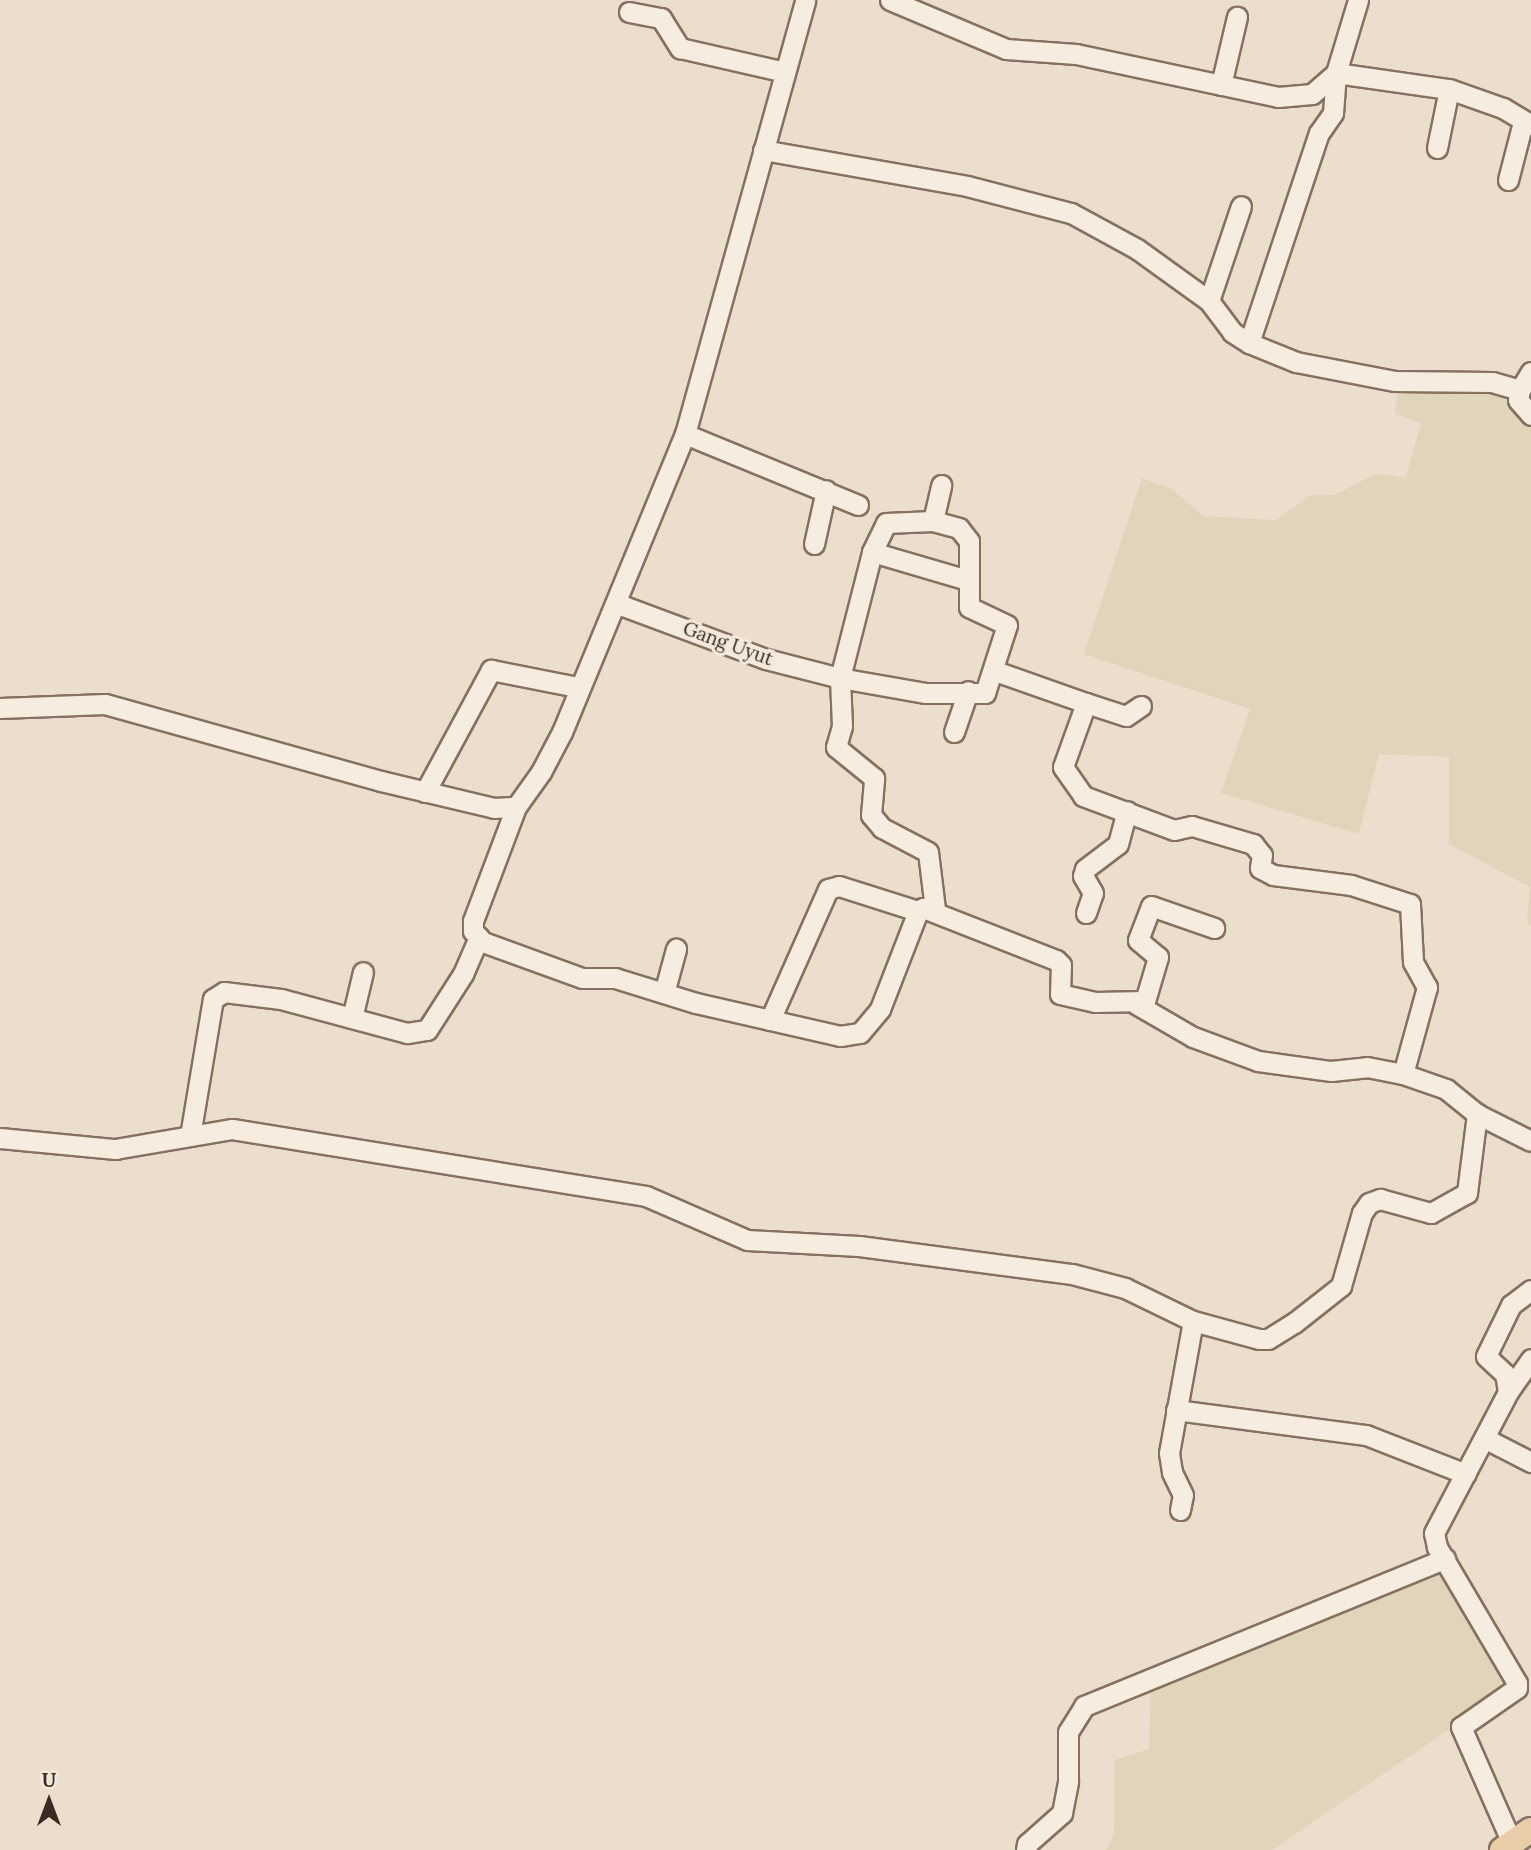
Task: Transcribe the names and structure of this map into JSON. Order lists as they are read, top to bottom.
{
  "streets": {
    "street": ["Gang Uyut"]
  },
  "north": "top"
}
